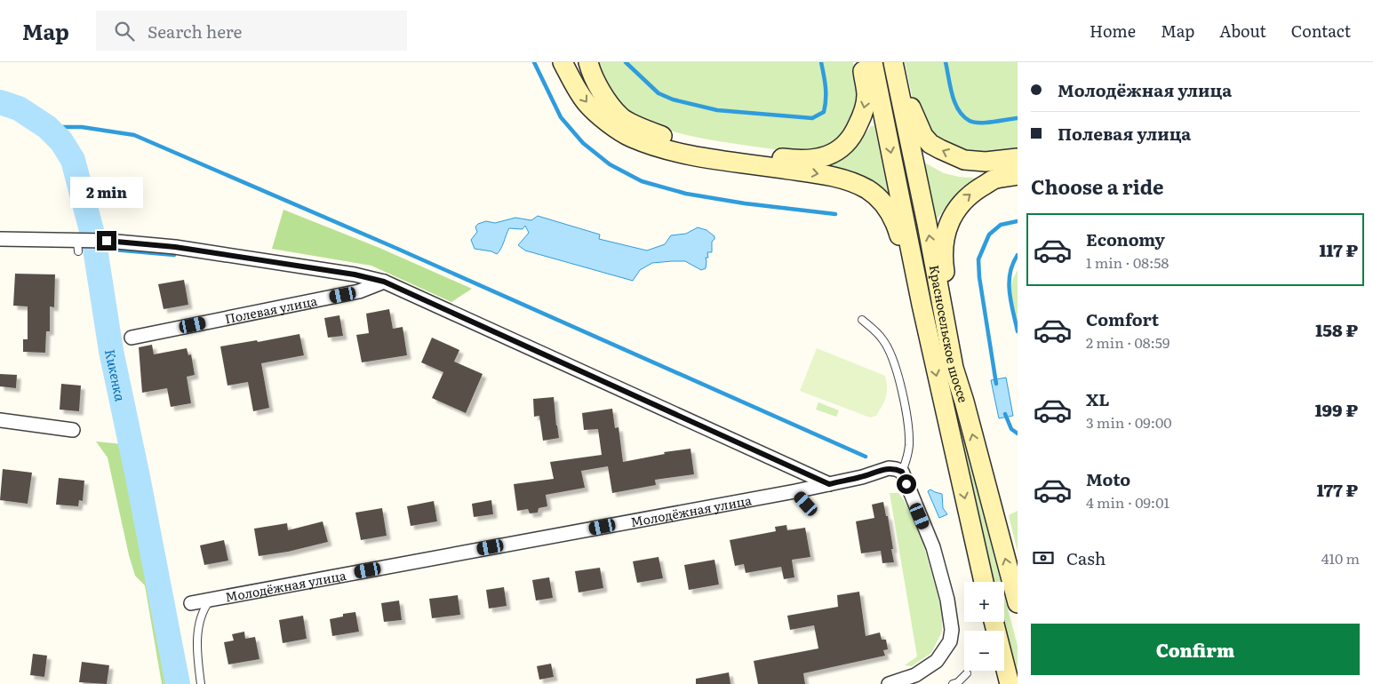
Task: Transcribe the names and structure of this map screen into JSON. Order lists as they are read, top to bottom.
{
  "streets": {
    "main road": ["Красносельское шоссе"],
    "street": ["Полевая улица", "Молодёжная улица"]
  },
  "water": ["Кикенка"],
  "page": {
    "header": "Map",
    "search": "Search here",
    "nav": [
      "Home",
      "Map",
      "About",
      "Contact"
    ],
    "banner": ["Молодёжная улица", "Полевая улица"],
    "heading": "Choose a ride",
    "bubble": "2 min",
    "list": [
      {
        "name": "Economy",
        "note": "1 min · 08:58",
        "value": "117 ₽"
      },
      {
        "name": "Comfort",
        "note": "2 min · 08:59",
        "value": "158 ₽"
      },
      {
        "name": "XL",
        "note": "3 min · 09:00",
        "value": "199 ₽"
      },
      {
        "name": "Moto",
        "note": "4 min · 09:01",
        "value": "177 ₽"
      }
    ],
    "pay": ["Cash", "410 m"],
    "map_buttons": ["+", "−"],
    "buttons": "Confirm"
  }
}
